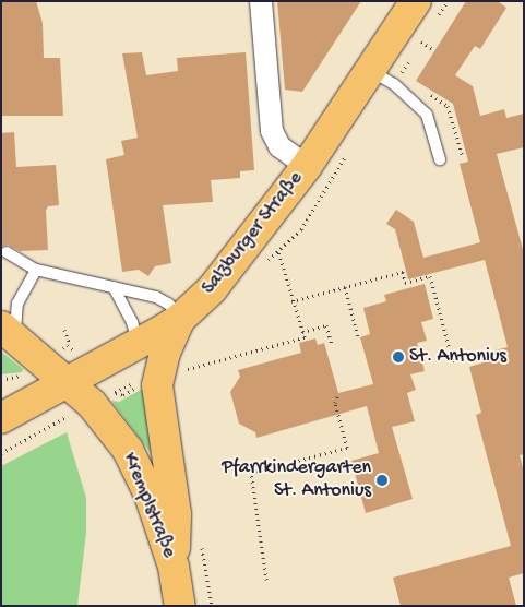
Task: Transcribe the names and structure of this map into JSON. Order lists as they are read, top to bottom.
{
  "streets": {
    "main road": ["Salzburger Straße", "Kremplstraße"]
  },
  "crossings": [
    ["Salzburger Straße", "Kremplstraße"]
  ],
  "places": ["St. Antonius", "Pfarrkindergarten St. Antonius"]
}
